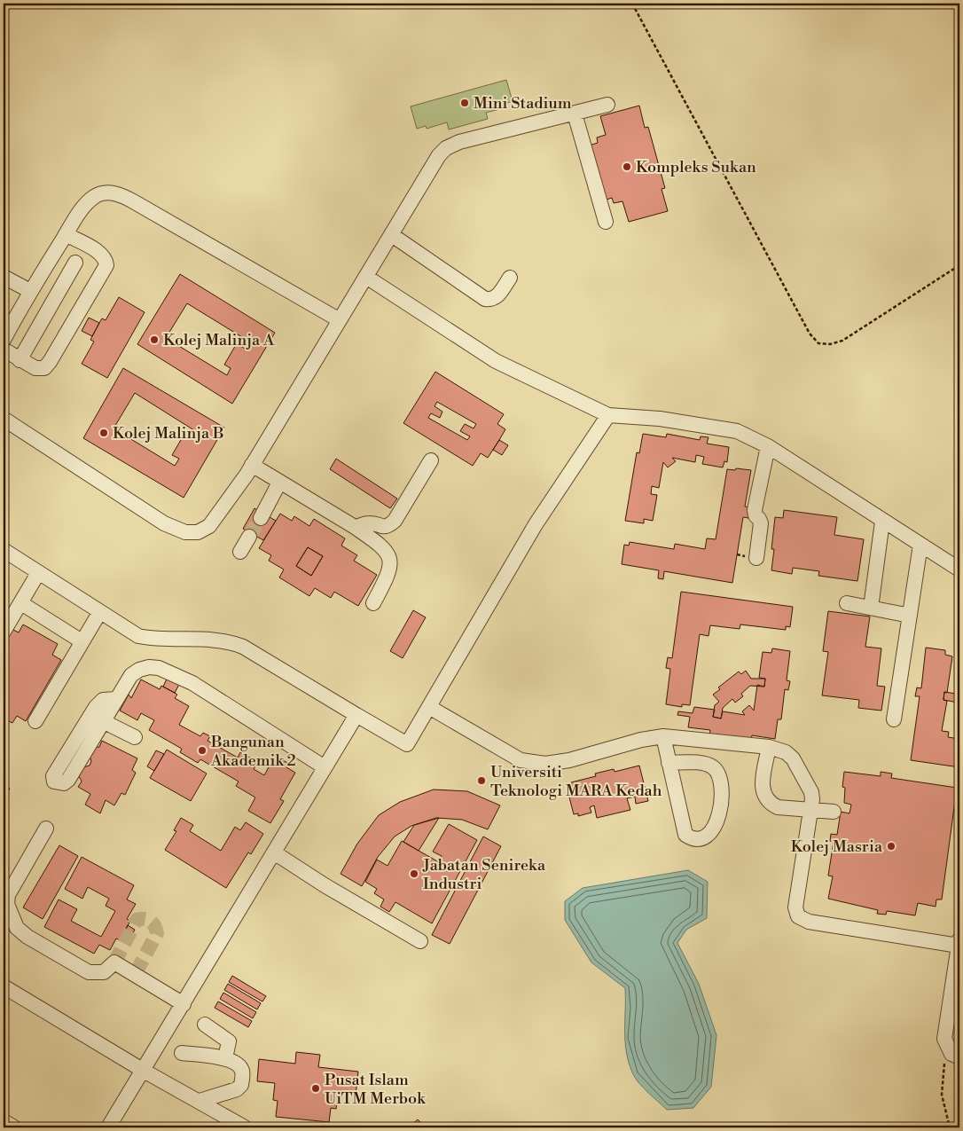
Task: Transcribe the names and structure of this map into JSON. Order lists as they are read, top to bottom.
{
  "places": [
    "Mini Stadium",
    "Kompleks Sukan",
    "Kolej Malinja A",
    "Kolej Malinja B",
    "Bangunan Akademik 2",
    "Universiti Teknologi MARA Kedah",
    "Kolej Masria",
    "Jabatan Senireka Industri",
    "Pusat Islam UiTM Merbok"
  ]
}
